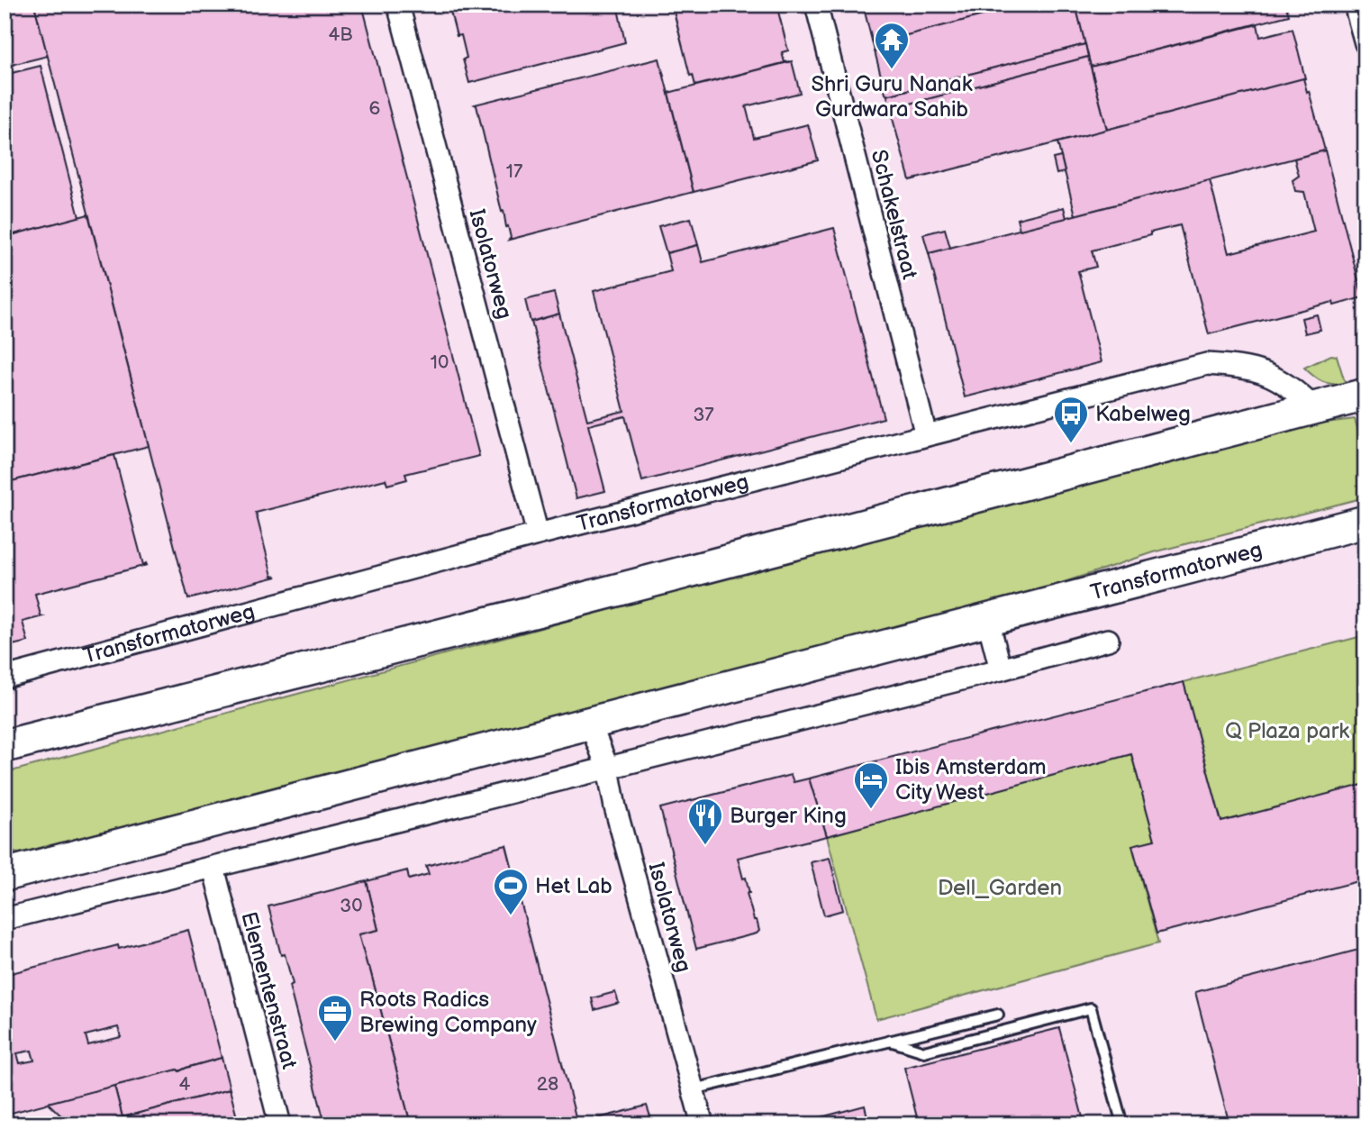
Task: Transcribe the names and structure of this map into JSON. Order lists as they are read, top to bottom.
{
  "streets": {
    "main road": ["Transformatorweg"],
    "street": ["Schakelstraat", "Isolatorweg", "Elementenstraat"]
  },
  "crossings": [
    ["Schakelstraat", "Transformatorweg"],
    ["Isolatorweg", "Transformatorweg"]
  ],
  "parks": ["Q Plaza park", "Dell_Garden"],
  "places": {
    "temple": ["Shri Guru Nanak Gurdwara Sahib"],
    "bus stop": ["Kabelweg"],
    "hotel": ["Ibis Amsterdam City West"],
    "restaurant": ["Burger King"],
    "sports": ["Het Lab"],
    "office": ["Roots Radics Brewing Company"]
  },
  "house_numbers": [
    "4B",
    "6",
    "17",
    "10",
    "37",
    "30",
    "4",
    "28"
  ]
}
